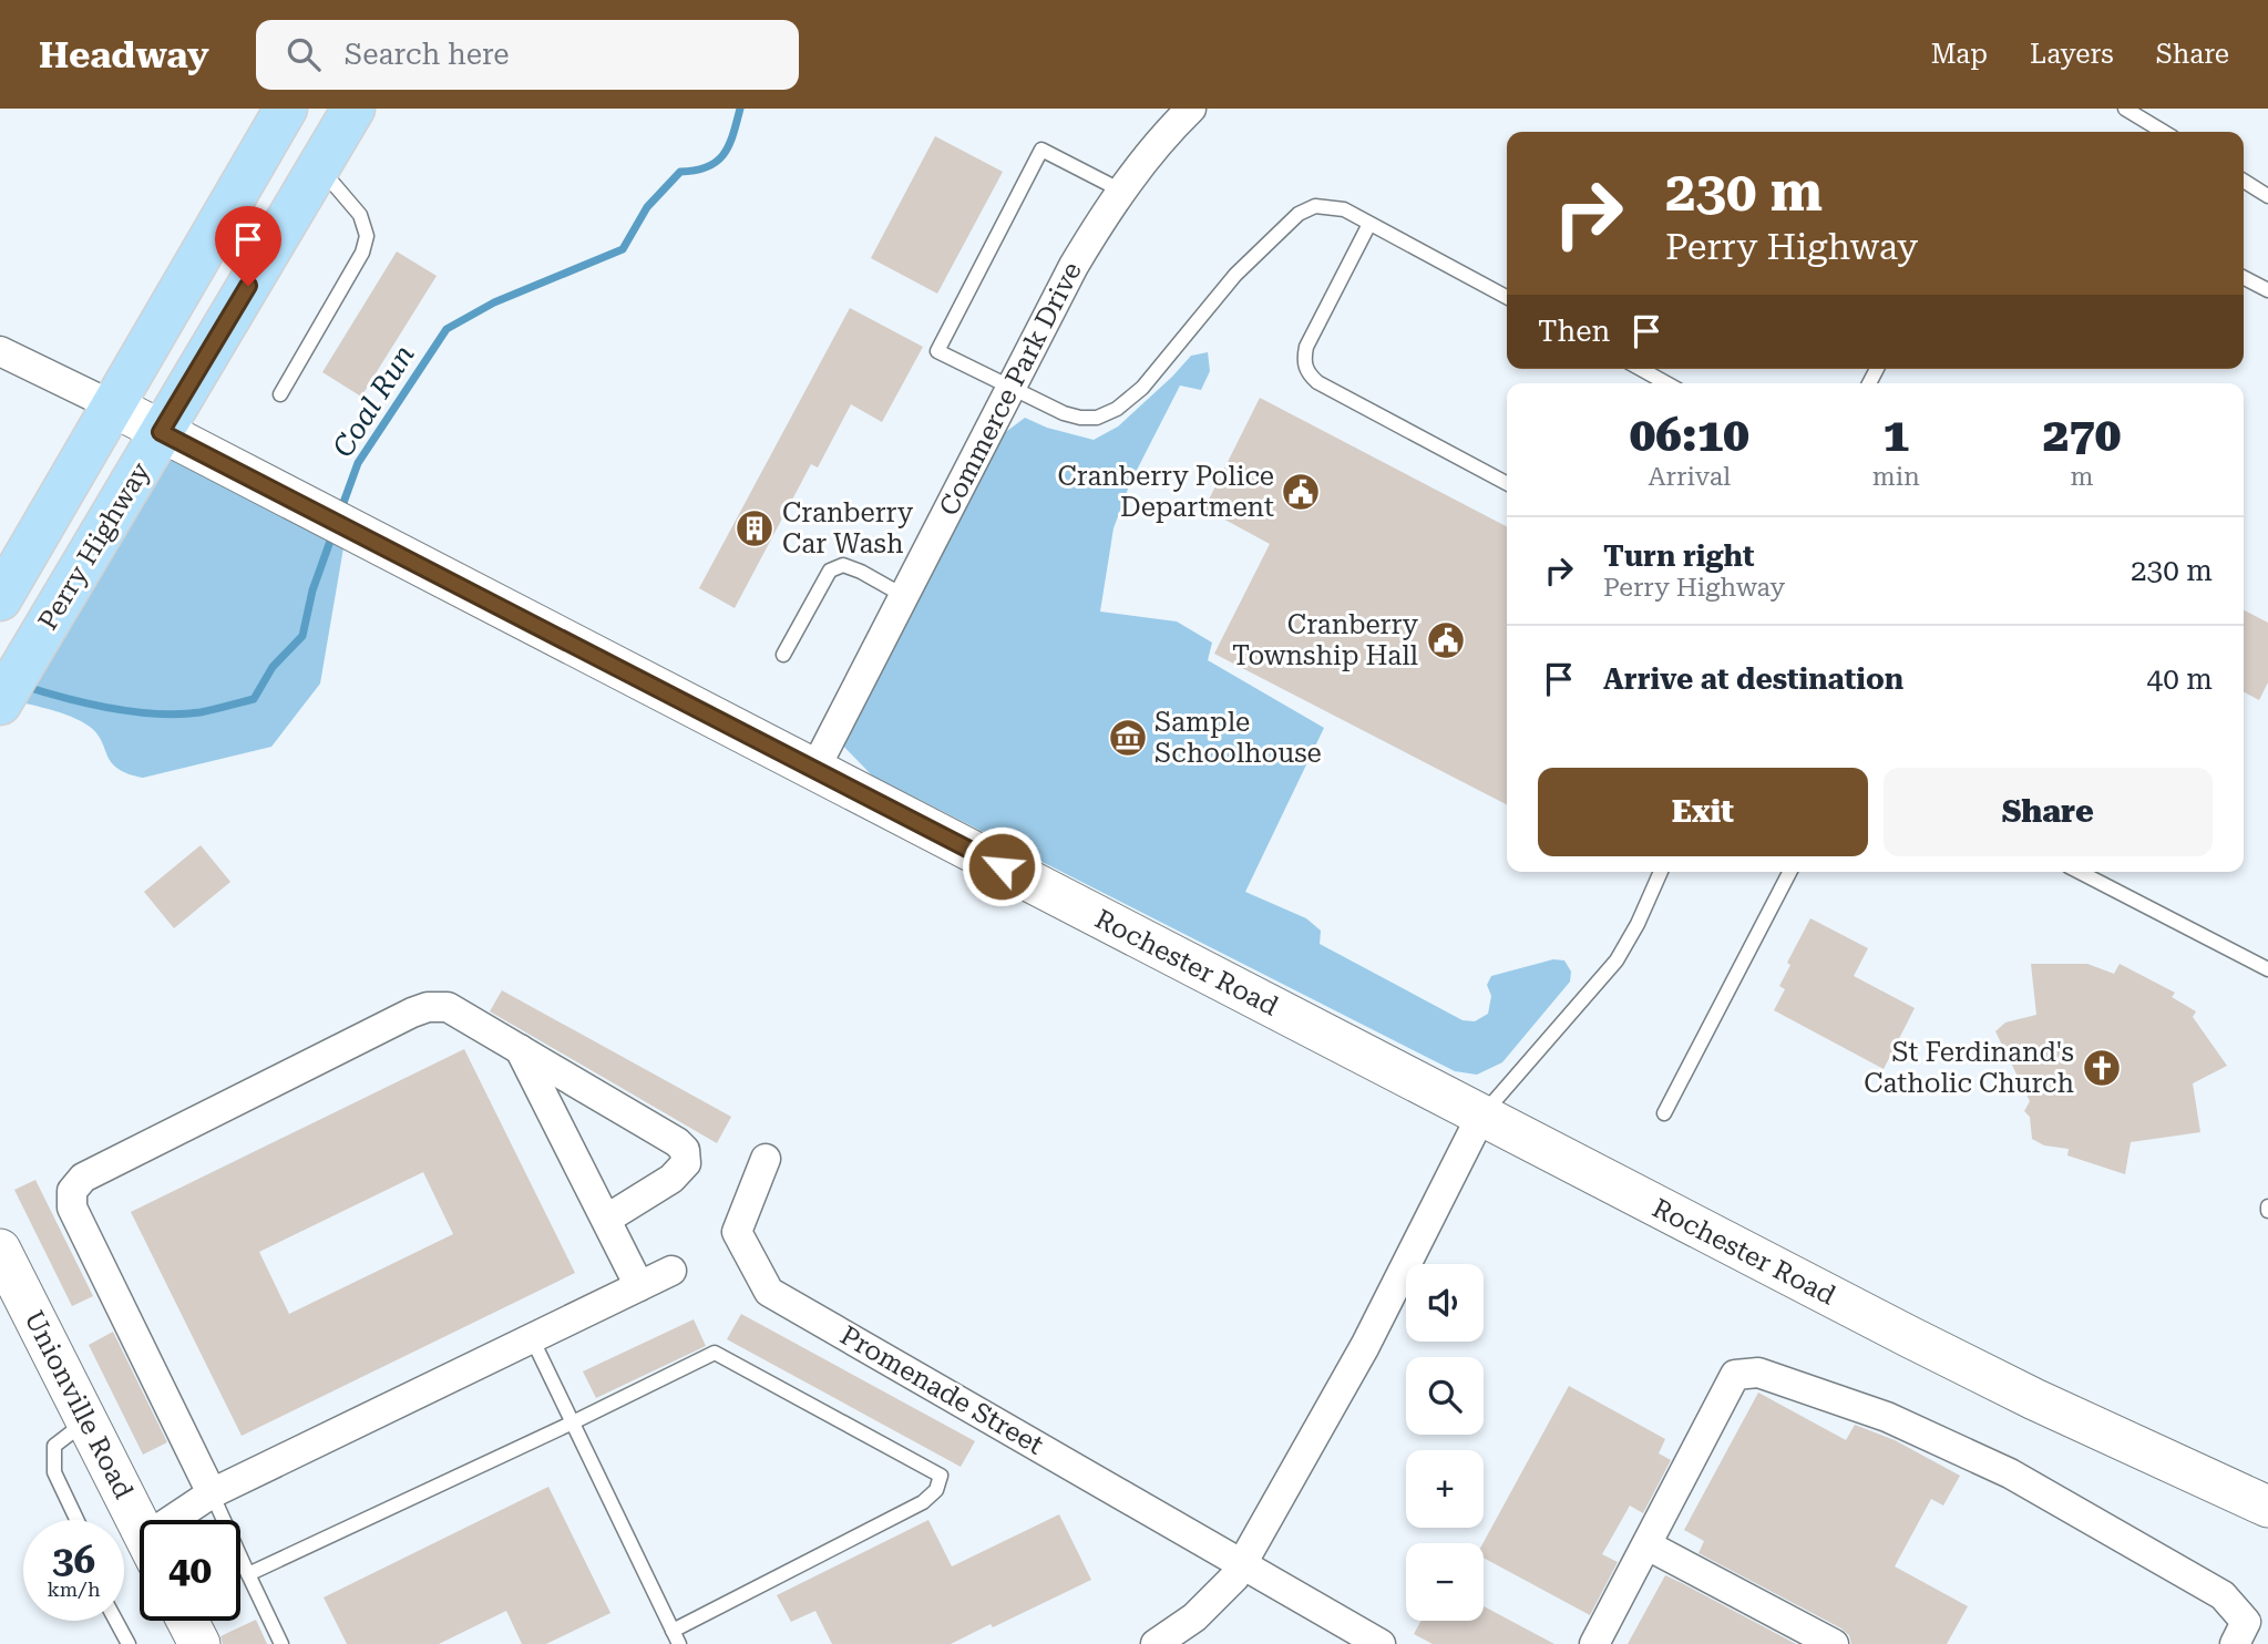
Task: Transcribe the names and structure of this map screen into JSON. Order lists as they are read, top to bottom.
{
  "streets": {
    "main road": ["Perry Highway"],
    "street": [
      "Commerce Park Drive",
      "Rochester Road",
      "Promenade Street",
      "Unionville Road"
    ]
  },
  "crossings": [
    ["Commerce Park Drive", "Rochester Road"],
    ["Perry Highway", "Rochester Road"]
  ],
  "water": ["Coal Run"],
  "places": {
    "public building": ["Cranberry Police Department", "Cranberry Township Hall"],
    "building": ["Cranberry Car Wash"],
    "museum": ["Sample Schoolhouse"],
    "church": ["St Ferdinand's Catholic Church"]
  },
  "page": {
    "header": "Headway",
    "search": "Search here",
    "nav": ["Map", "Layers", "Share"],
    "turn": ["230 m", "Perry Highway"],
    "then": "Then",
    "eta": [
      "06:10",
      "Arrival",
      "1",
      "min",
      "270",
      "m"
    ],
    "list": [
      {
        "name": "Turn right",
        "note": "Perry Highway",
        "value": "230 m"
      },
      {
        "name": "Arrive at destination",
        "value": "40 m"
      }
    ],
    "buttons": ["Exit", "Share"],
    "map_buttons": ["+", "−"],
    "speed": "36 km/h",
    "limit": "40"
  }
}
